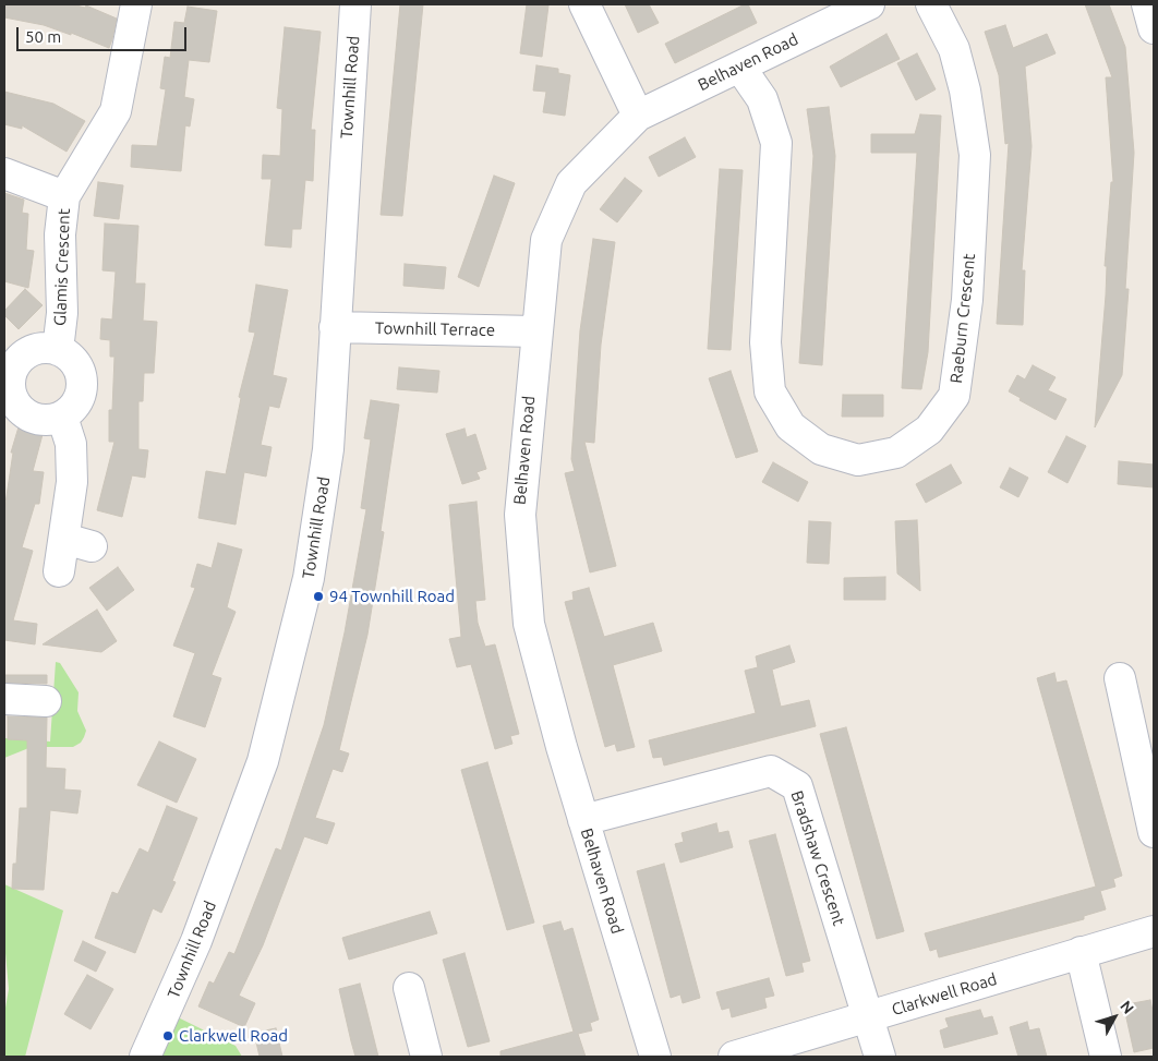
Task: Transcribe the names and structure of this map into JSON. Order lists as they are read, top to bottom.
{
  "streets": {
    "street": [
      "Belhaven Road",
      "Townhill Road",
      "Glamis Crescent",
      "Raeburn Crescent",
      "Townhill Terrace",
      "Bradshaw Crescent",
      "Clarkwell Road"
    ]
  },
  "crossings": [
    ["Belhaven Road", "Raeburn Crescent"],
    ["Belhaven Road", "Townhill Terrace"],
    ["Belhaven Road", "Bradshaw Crescent"],
    ["Townhill Road", "Townhill Terrace"],
    ["Bradshaw Crescent", "Clarkwell Road"]
  ],
  "places": ["94 Townhill Road", "Clarkwell Road"],
  "scale_bar": "50 m",
  "north": "top right"
}
